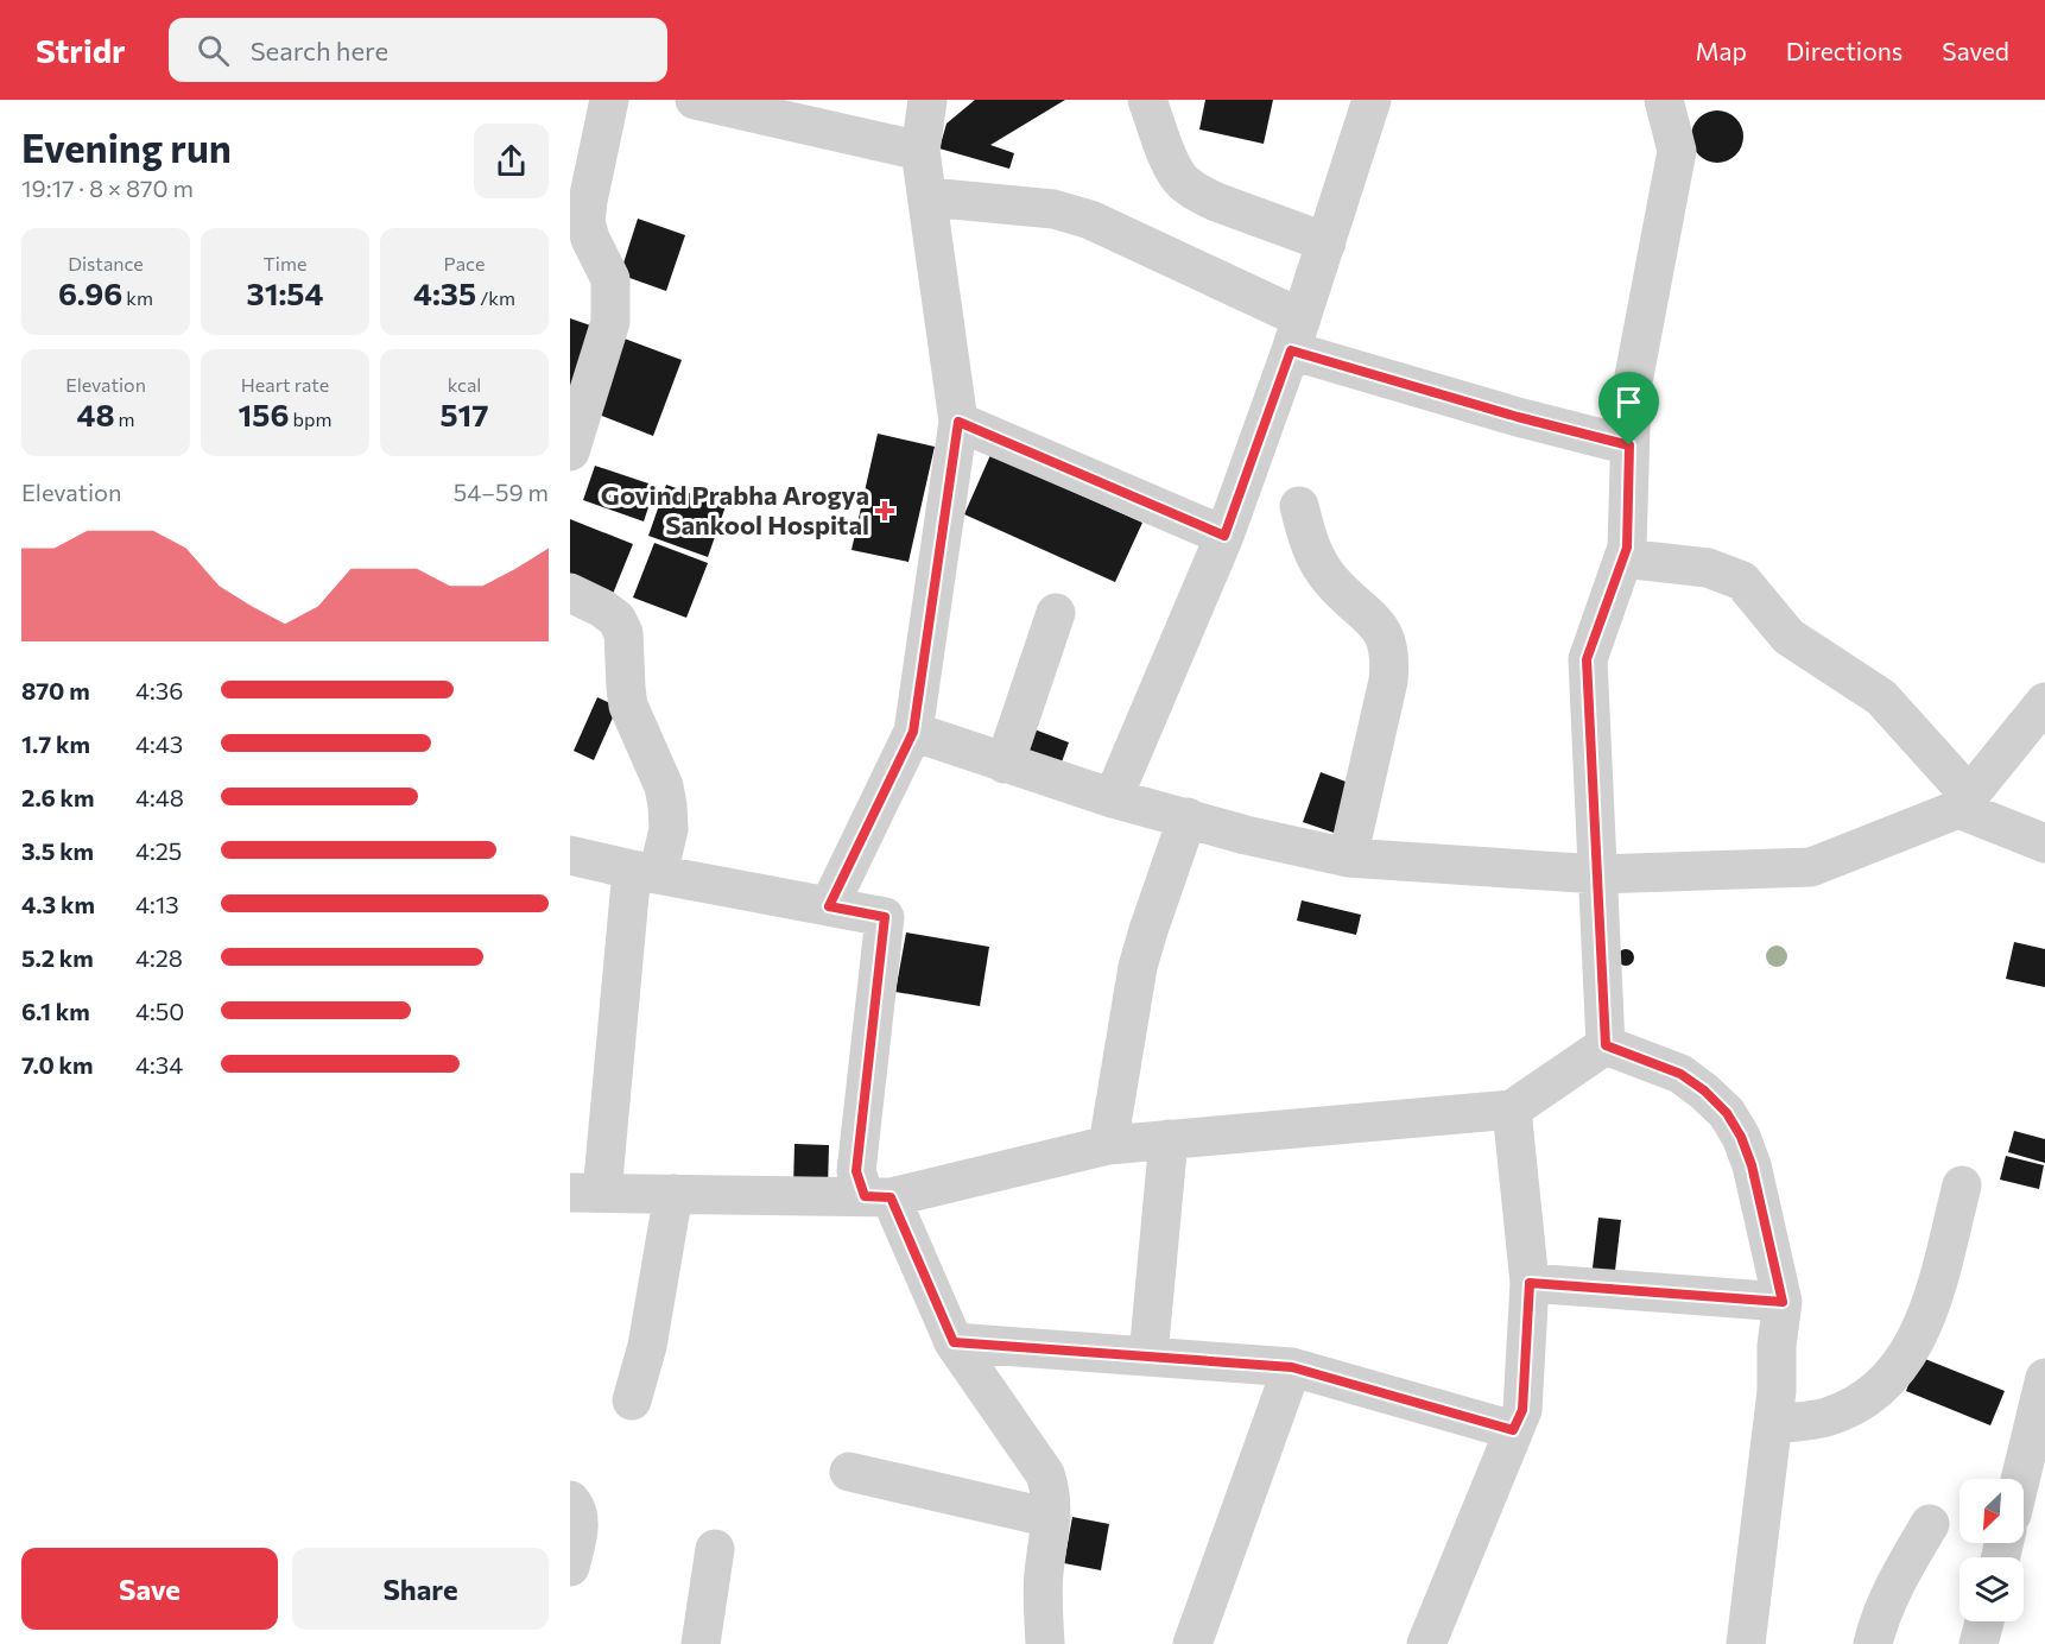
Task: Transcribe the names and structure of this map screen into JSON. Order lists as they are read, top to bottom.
{
  "places": {
    "health": ["Govind Prabha Arogya Sankool Hospital"]
  },
  "north": "bottom left",
  "page": {
    "header": "Stridr",
    "search": "Search here",
    "nav": ["Map", "Directions", "Saved"],
    "heading": ["Evening run", "19:17 · 8 × 870 m"],
    "stats": [
      ["Distance", "6.96 km"],
      ["Time", "31:54"],
      ["Pace", "4:35 /km"],
      ["Elevation", "48 m"],
      ["Heart rate", "156 bpm"],
      ["kcal", "517"]
    ],
    "chart": ["Elevation", "54–59 m"],
    "list": [
      {
        "name": "870 m",
        "note": "4:36"
      },
      {
        "name": "1.7 km",
        "note": "4:43"
      },
      {
        "name": "2.6 km",
        "note": "4:48"
      },
      {
        "name": "3.5 km",
        "note": "4:25"
      },
      {
        "name": "4.3 km",
        "note": "4:13"
      },
      {
        "name": "5.2 km",
        "note": "4:28"
      },
      {
        "name": "6.1 km",
        "note": "4:50"
      },
      {
        "name": "7.0 km",
        "note": "4:34"
      }
    ],
    "buttons": ["Save", "Share"]
  }
}
